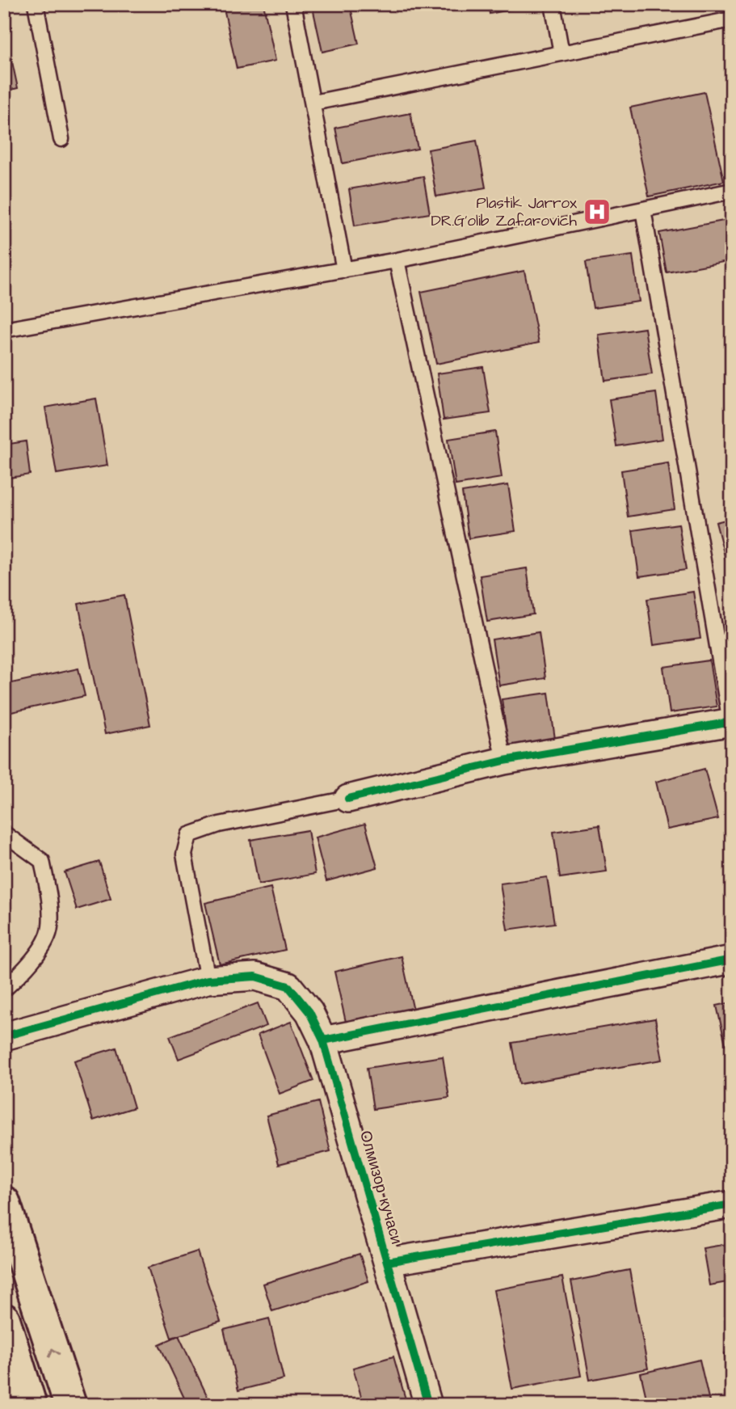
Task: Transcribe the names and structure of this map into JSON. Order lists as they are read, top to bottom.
{
  "streets": {
    "street": ["Олмизор кучаси"]
  },
  "places": {
    "hospital": ["Plastik Jarrox DR.G’olib Zafarovich"]
  }
}
